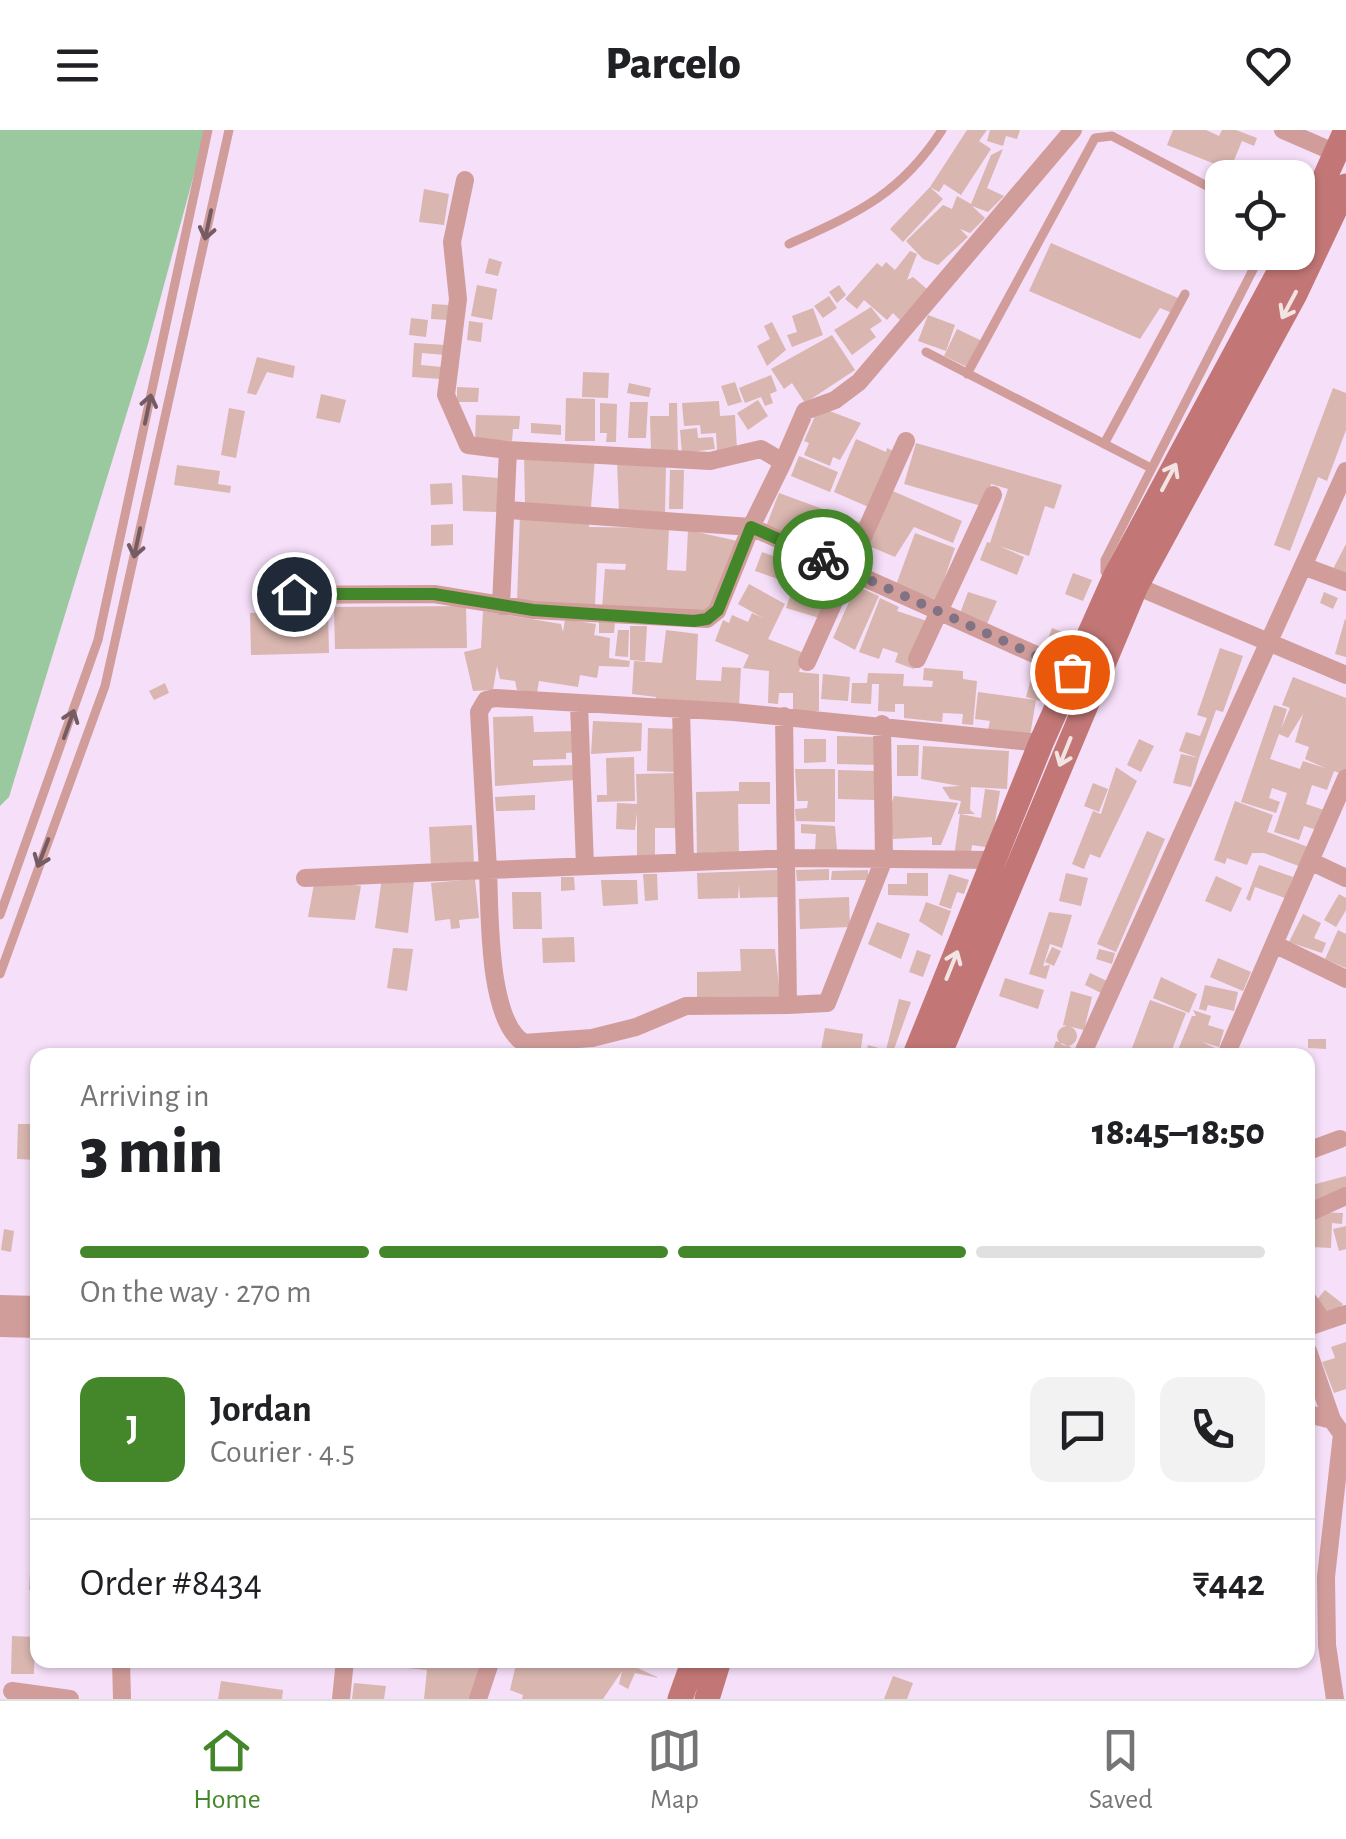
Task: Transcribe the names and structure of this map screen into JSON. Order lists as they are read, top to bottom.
{
  "page": {
    "header": "Parcelo",
    "heading": ["3 min", "Arriving in", "18:45–18:50"],
    "panel": [
      "Jordan",
      "Courier · 4.5",
      "Order #8434",
      "₹442"
    ],
    "bar": "On the way · 270 m",
    "round": "J",
    "tabs": ["Home", "Map", "Saved"]
  }
}
